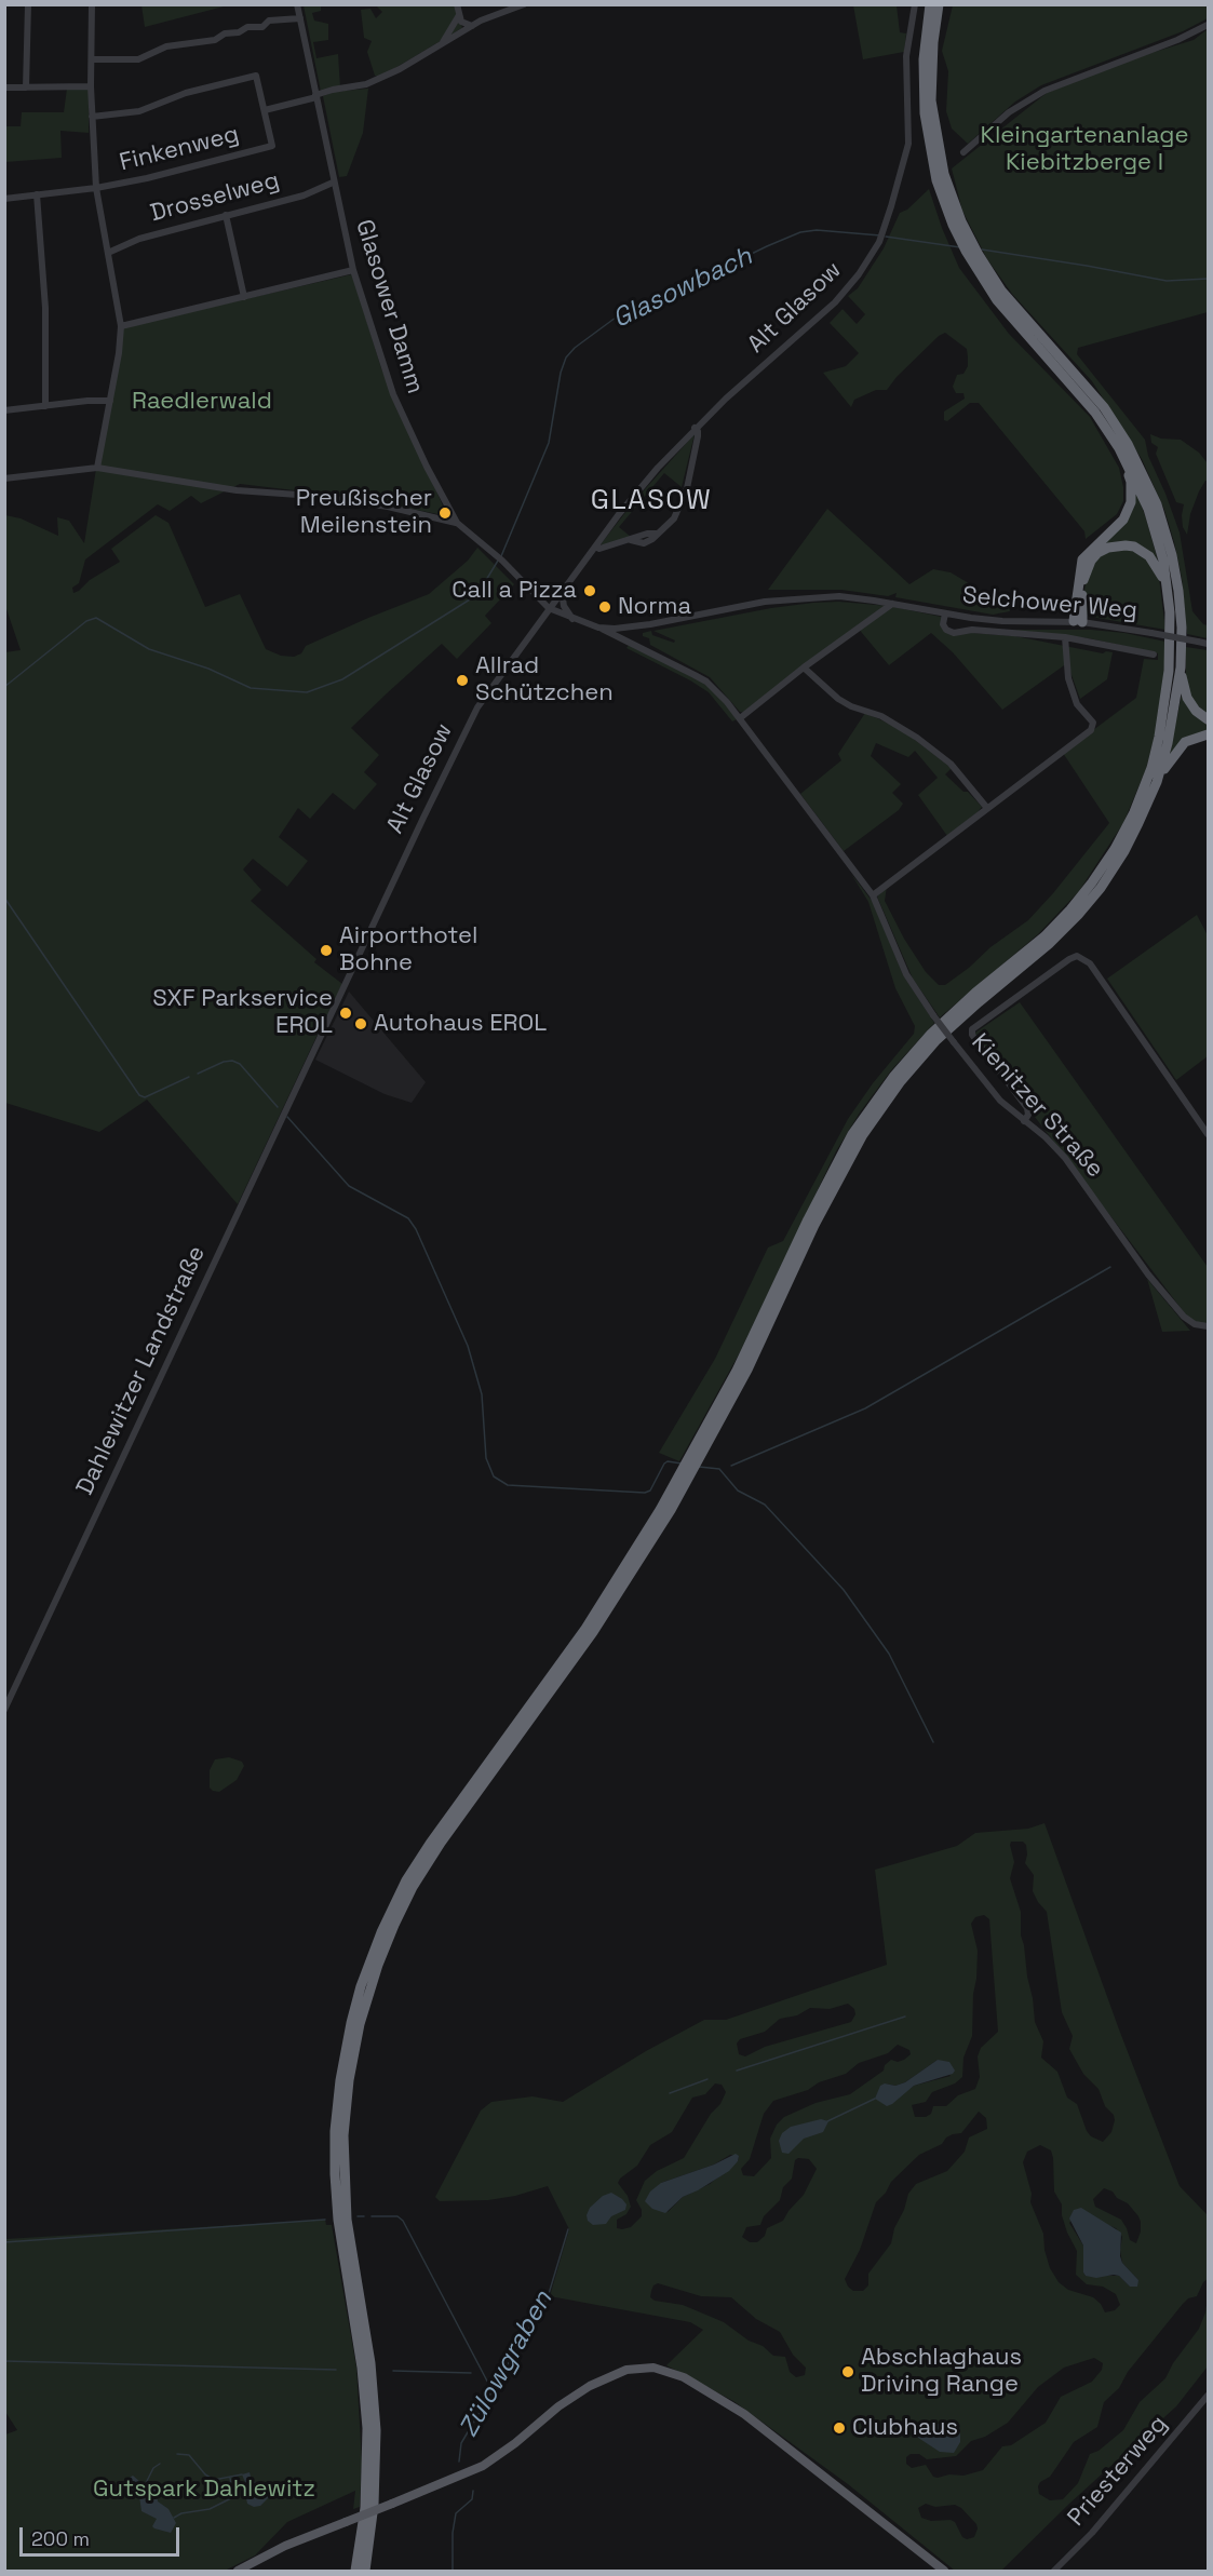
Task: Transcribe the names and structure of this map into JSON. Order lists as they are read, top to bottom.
{
  "streets": {
    "street": [
      "Finkenweg",
      "Drosselweg",
      "Glasower Damm",
      "Alt Glasow",
      "Selchower Weg",
      "Kienitzer Straße",
      "Dahlewitzer Landstraße",
      "Priesterweg"
    ]
  },
  "crossings": [
    ["Drosselweg", "Glasower Damm"],
    ["Glasower Damm", "Alt Glasow"],
    ["Glasower Damm", "Selchower Weg"],
    ["Alt Glasow", "Selchower Weg"],
    ["Alt Glasow", "Dahlewitzer Landstraße"],
    ["Selchower Weg", "Kienitzer Straße"]
  ],
  "districts": ["GLASOW"],
  "water": ["Glasowbach", "Zülowgraben"],
  "parks": ["Kleingartenanlage Kiebitzberge I", "Raedlerwald", "Gutspark Dahlewitz"],
  "places": [
    "Preußischer Meilenstein",
    "Call a Pizza",
    "Norma",
    "Allrad Schützchen",
    "Airporthotel Bohne",
    "SXF Parkservice EROL",
    "Autohaus EROL",
    "Abschlaghaus Driving Range",
    "Clubhaus"
  ],
  "scale_bar": "200 m"
}
